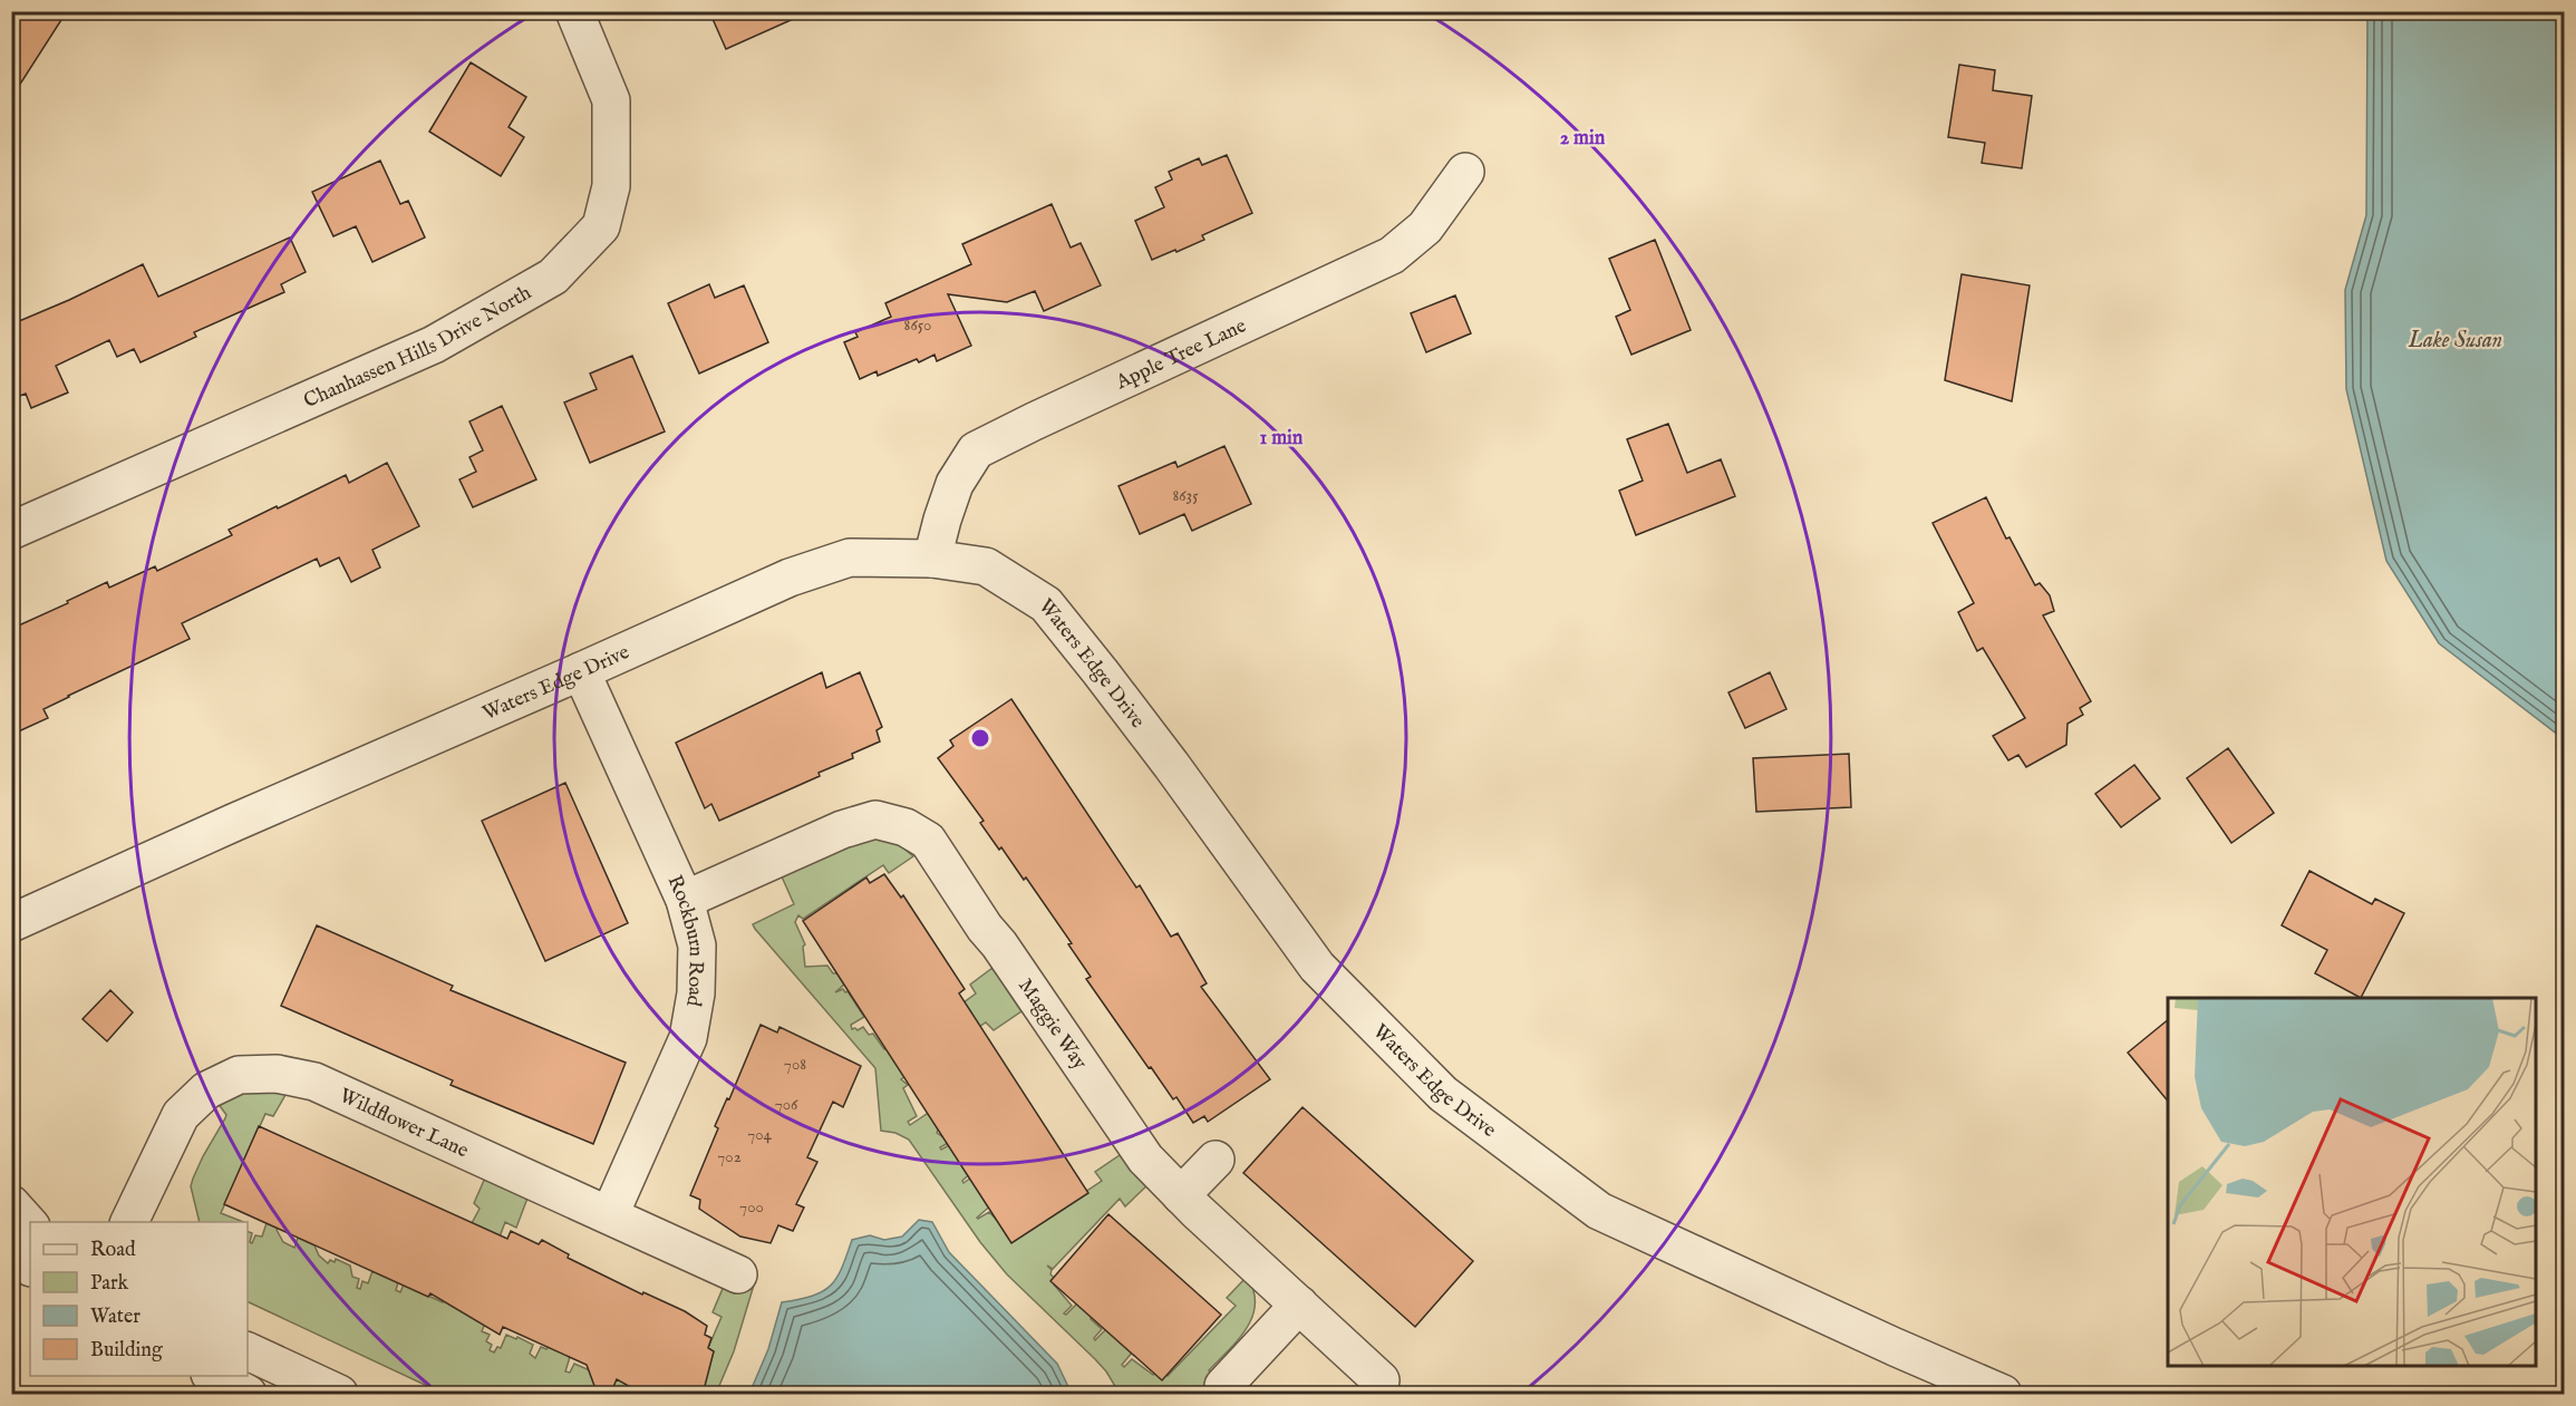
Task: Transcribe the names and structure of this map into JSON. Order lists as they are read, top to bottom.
{
  "streets": {
    "street": [
      "Chanhassen Hills Drive North",
      "Apple Tree Lane",
      "Waters Edge Drive",
      "Rockburn Road",
      "Maggie Way",
      "Wildflower Lane"
    ]
  },
  "crossings": [
    ["Apple Tree Lane", "Waters Edge Drive"],
    ["Waters Edge Drive", "Rockburn Road"],
    ["Rockburn Road", "Maggie Way"],
    ["Rockburn Road", "Wildflower Lane"]
  ],
  "water": ["Lake Susan"],
  "house_numbers": [
    "8650",
    "8635",
    "708",
    "706",
    "704",
    "702",
    "700"
  ],
  "legend": [
    "Road",
    "Park",
    "Water",
    "Building"
  ],
  "rings": ["2 min", "1 min"]
}
